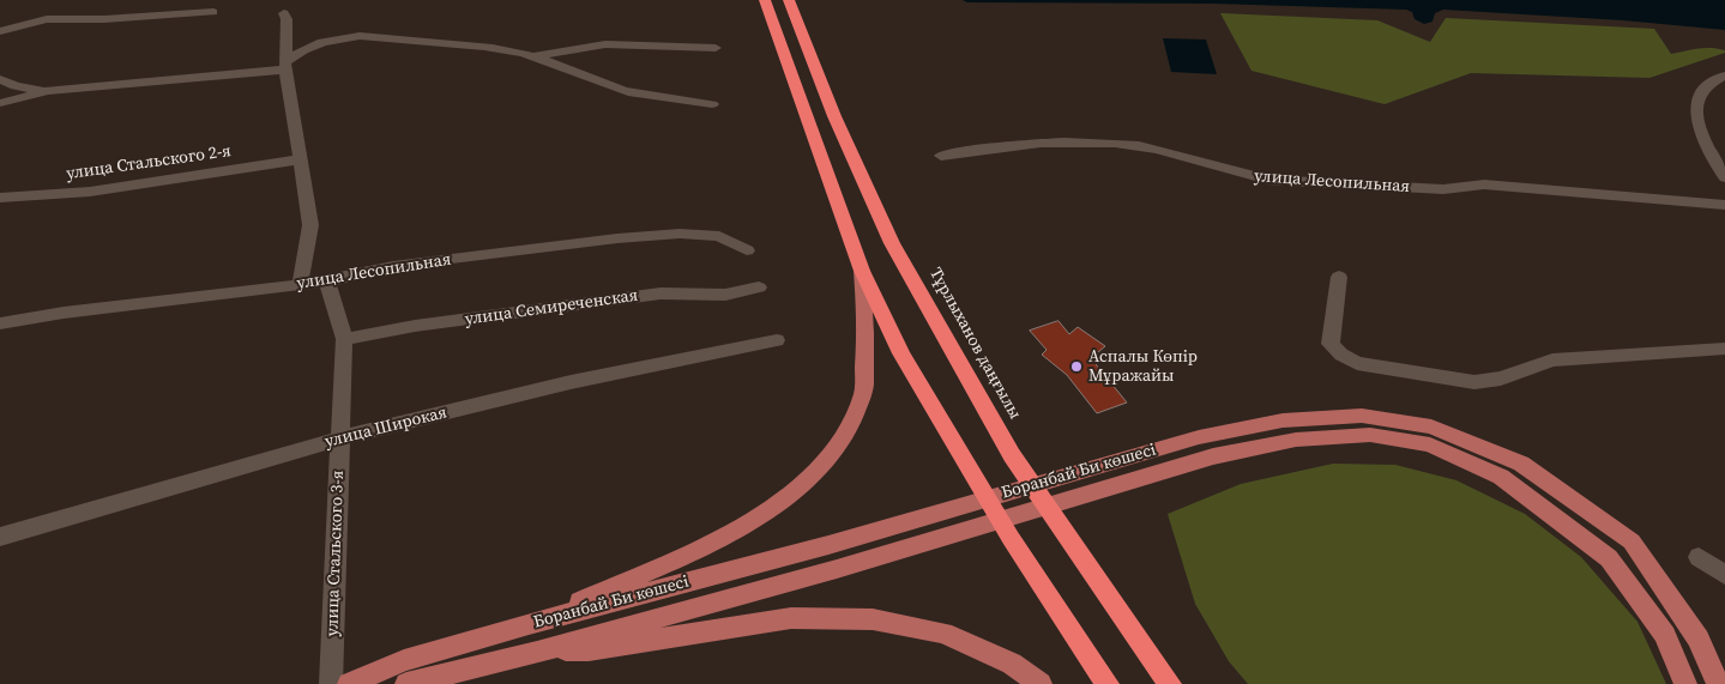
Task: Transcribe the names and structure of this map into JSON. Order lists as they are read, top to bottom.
{
  "streets": {
    "highway": ["Тұрлыханов даңғылы"],
    "main road": ["Боранбай Би көшесі"],
    "street": [
      "улица Стальского 2-я",
      "улица Лесопильная",
      "улица Семиреченская",
      "улица Широкая",
      "улица Стальского 3-я"
    ]
  },
  "crossings": [
    ["улица Лесопильная", "улица Стальского 3-я"],
    ["улица Семиреченская", "улица Стальского 3-я"],
    ["улица Широкая", "улица Стальского 3-я"]
  ],
  "places": ["Аспалы Көпір Мұражайы"]
}
